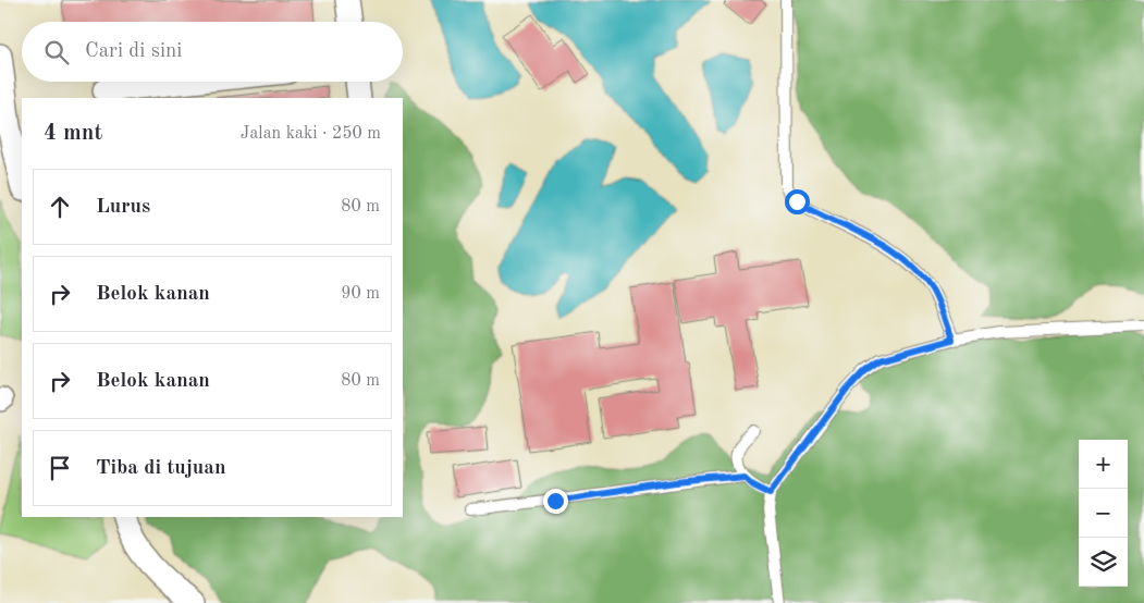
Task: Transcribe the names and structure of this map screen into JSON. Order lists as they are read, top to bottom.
{
  "page": {
    "search": "Cari di sini",
    "heading": ["4 mnt", "Jalan kaki · 250 m"],
    "list": [
      ["Lurus", "80 m"],
      ["Belok kanan", "90 m"],
      ["Belok kanan", "80 m"],
      "Tiba di tujuan"
    ],
    "map_buttons": ["+", "−"]
  }
}
